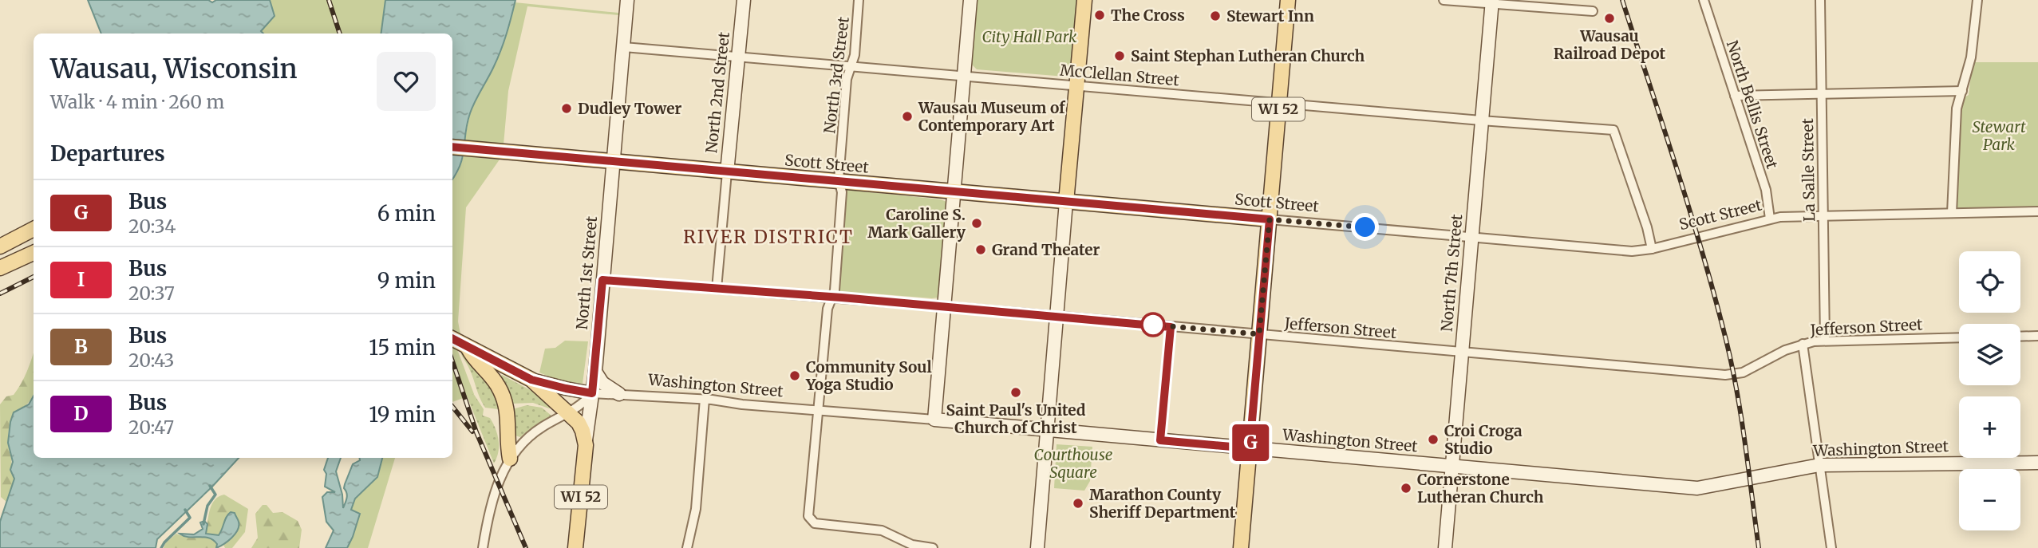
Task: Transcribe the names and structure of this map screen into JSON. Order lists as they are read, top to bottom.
{
  "streets": {
    "main road": ["WI 52", "Scott Street", "North 1st Street"],
    "street": [
      "North 3rd Street",
      "McClellan Street",
      "North 2nd Street",
      "North Bellis Street",
      "La Salle Street",
      "North 7th Street",
      "Jefferson Street",
      "Washington Street"
    ]
  },
  "crossings": [
    ["North 3rd Street", "McClellan Street"],
    ["North 3rd Street", "Scott Street"],
    ["North 3rd Street", "Jefferson Street"],
    ["North 3rd Street", "Washington Street"],
    ["McClellan Street", "North 2nd Street"],
    ["McClellan Street", "WI 52"],
    ["McClellan Street", "Scott Street"],
    ["McClellan Street", "North 1st Street"],
    ["McClellan Street", "North 7th Street"],
    ["North 2nd Street", "Scott Street"],
    ["North 2nd Street", "Jefferson Street"],
    ["North Bellis Street", "Scott Street"],
    ["WI 52", "Scott Street"],
    ["WI 52", "North 1st Street"],
    ["WI 52", "Jefferson Street"],
    ["WI 52", "Washington Street"],
    ["Scott Street", "La Salle Street"],
    ["Scott Street", "North 1st Street"],
    ["Scott Street", "North 7th Street"],
    ["La Salle Street", "Jefferson Street"],
    ["North 1st Street", "Jefferson Street"],
    ["North 1st Street", "Washington Street"],
    ["North 7th Street", "Jefferson Street"],
    ["North 7th Street", "Washington Street"]
  ],
  "districts": ["RIVER DISTRICT"],
  "parks": ["City Hall Park", "Stewart Park", "Courthouse Square"],
  "places": [
    "The Cross",
    "Stewart Inn",
    "Wausau Railroad Depot",
    "Saint Stephan Lutheran Church",
    "Dudley Tower",
    "Wausau Museum of Contemporary Art",
    "Caroline S. Mark Gallery",
    "Grand Theater",
    "Community Soul Yoga Studio",
    "Saint Paul's United Church of Christ",
    "Croi Croga Studio",
    "Cornerstone Lutheran Church",
    "Marathon County Sheriff Department"
  ],
  "lines": ["bus line G"],
  "page": {
    "on_map": "G",
    "heading": [
      ["Wausau, Wisconsin", "Walk · 4 min · 260 m"],
      "Departures"
    ],
    "list": [
      {
        "mark": "G",
        "name": "Bus",
        "note": "20:34",
        "value": "6 min"
      },
      {
        "mark": "I",
        "name": "Bus",
        "note": "20:37",
        "value": "9 min"
      },
      {
        "mark": "B",
        "name": "Bus",
        "note": "20:43",
        "value": "15 min"
      },
      {
        "mark": "D",
        "name": "Bus",
        "note": "20:47",
        "value": "19 min"
      }
    ],
    "map_buttons": ["+", "−"]
  }
}
